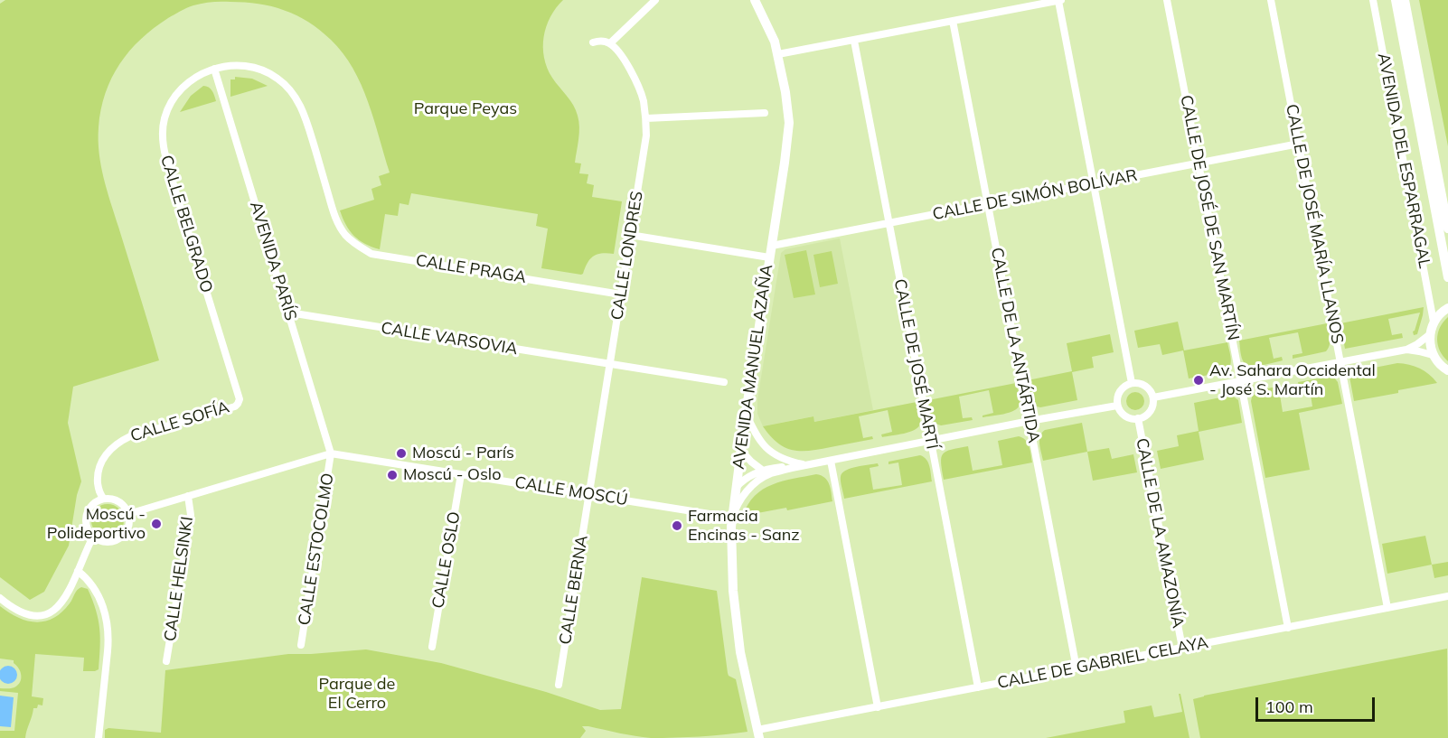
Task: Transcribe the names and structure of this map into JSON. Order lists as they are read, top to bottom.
{
  "streets": {
    "street": [
      "AVENIDA DEL ESPARRAGAL",
      "CALLE DE SIMÓN BOLÍVAR",
      "CALLE DE JOSÉ DE SAN MARTÍN",
      "CALLE BELGRADO",
      "CALLE DE JOSÉ MARÍA LLANOS",
      "CALLE LONDRES",
      "AVENIDA PARÍS",
      "CALLE PRAGA",
      "CALLE VARSOVIA",
      "CALLE DE LA ANTÁRTIDA",
      "CALLE DE JOSÉ MARTÍ",
      "AVENIDA MANUEL AZAÑA",
      "CALLE SOFÍA",
      "CALLE MOSCÚ",
      "CALLE DE LA AMAZONÍA",
      "CALLE ESTOCOLMO",
      "CALLE OSLO",
      "CALLE HELSINKI",
      "CALLE BERNA",
      "CALLE DE GABRIEL CELAYA"
    ]
  },
  "crossings": [
    ["CALLE DE SIMÓN BOLÍVAR", "CALLE DE JOSÉ DE SAN MARTÍN"],
    ["CALLE DE SIMÓN BOLÍVAR", "CALLE DE JOSÉ MARÍA LLANOS"],
    ["CALLE DE SIMÓN BOLÍVAR", "CALLE DE LA ANTÁRTIDA"],
    ["CALLE DE SIMÓN BOLÍVAR", "CALLE DE JOSÉ MARTÍ"],
    ["CALLE DE SIMÓN BOLÍVAR", "AVENIDA MANUEL AZAÑA"],
    ["CALLE DE JOSÉ DE SAN MARTÍN", "CALLE DE GABRIEL CELAYA"],
    ["CALLE BELGRADO", "AVENIDA PARÍS"],
    ["CALLE BELGRADO", "CALLE PRAGA"],
    ["CALLE BELGRADO", "CALLE SOFÍA"],
    ["CALLE DE JOSÉ MARÍA LLANOS", "CALLE DE GABRIEL CELAYA"],
    ["CALLE LONDRES", "CALLE PRAGA"],
    ["CALLE LONDRES", "CALLE VARSOVIA"],
    ["CALLE LONDRES", "CALLE MOSCÚ"],
    ["CALLE LONDRES", "CALLE BERNA"],
    ["AVENIDA PARÍS", "CALLE PRAGA"],
    ["AVENIDA PARÍS", "CALLE VARSOVIA"],
    ["AVENIDA PARÍS", "CALLE MOSCÚ"],
    ["AVENIDA PARÍS", "CALLE ESTOCOLMO"],
    ["CALLE DE LA ANTÁRTIDA", "CALLE DE GABRIEL CELAYA"],
    ["CALLE DE JOSÉ MARTÍ", "CALLE DE GABRIEL CELAYA"],
    ["AVENIDA MANUEL AZAÑA", "CALLE MOSCÚ"],
    ["AVENIDA MANUEL AZAÑA", "CALLE DE GABRIEL CELAYA"],
    ["CALLE SOFÍA", "CALLE MOSCÚ"],
    ["CALLE MOSCÚ", "CALLE ESTOCOLMO"],
    ["CALLE MOSCÚ", "CALLE OSLO"],
    ["CALLE MOSCÚ", "CALLE HELSINKI"],
    ["CALLE MOSCÚ", "CALLE BERNA"],
    ["CALLE DE LA AMAZONÍA", "CALLE DE GABRIEL CELAYA"]
  ],
  "parks": ["Parque Peyas", "Parque de El Cerro"],
  "places": [
    "Av. Sahara Occidental - José S. Martín",
    "Moscú - París",
    "Moscú - Oslo",
    "Moscú - Polideportivo",
    "Farmacia Encinas - Sanz"
  ],
  "scale_bar": "100 m"
}
